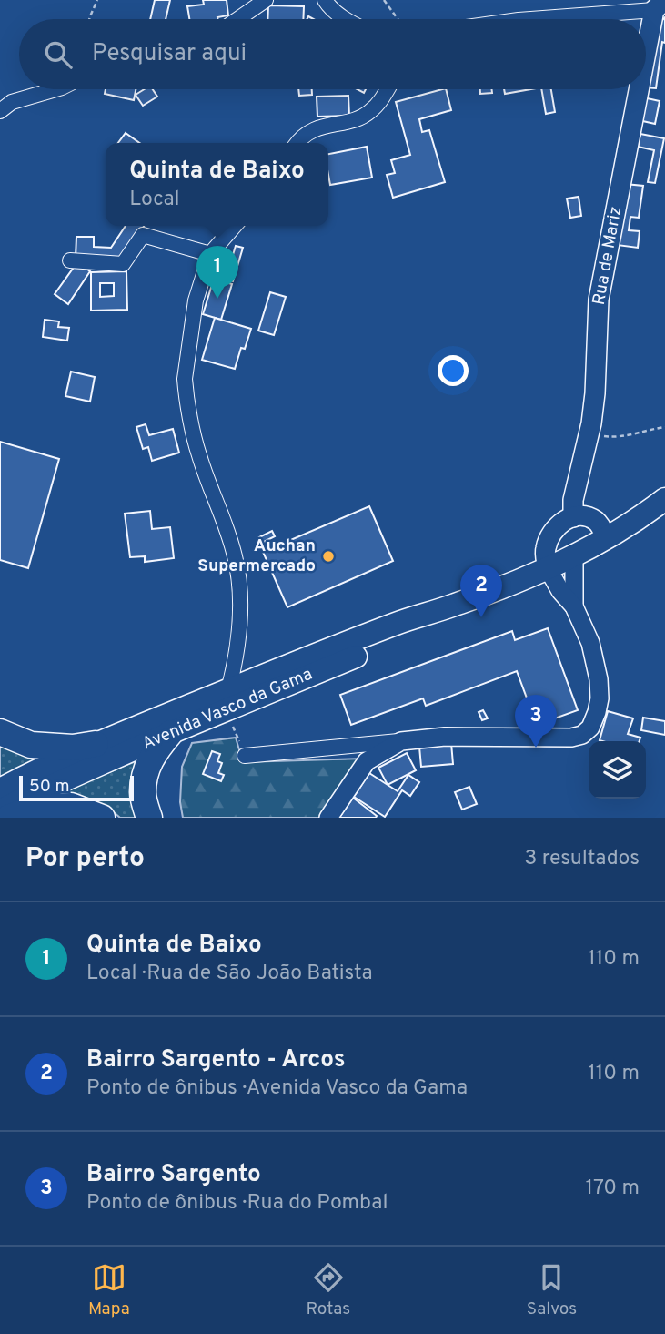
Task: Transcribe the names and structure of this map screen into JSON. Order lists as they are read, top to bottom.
{
  "streets": {
    "main road": ["Rua de Mariz", "Avenida Vasco da Gama"]
  },
  "places": ["Auchan Supermercado"],
  "scale_bar": "50 m",
  "page": {
    "search": "Pesquisar aqui",
    "popup": ["Quinta de Baixo", "Local"],
    "pins": ["1", "2", "3"],
    "scale": "50 m",
    "heading": ["Por perto", "3 resultados"],
    "list": [
      {
        "mark": "1",
        "name": "Quinta de Baixo",
        "note": "Local · Rua de São João Batista",
        "value": "110 m"
      },
      {
        "mark": "2",
        "name": "Bairro Sargento - Arcos",
        "note": "Ponto de ônibus · Avenida Vasco da Gama",
        "value": "110 m"
      },
      {
        "mark": "3",
        "name": "Bairro Sargento",
        "note": "Ponto de ônibus · Rua do Pombal",
        "value": "170 m"
      }
    ],
    "nav": ["Mapa", "Rotas", "Salvos"]
  }
}
